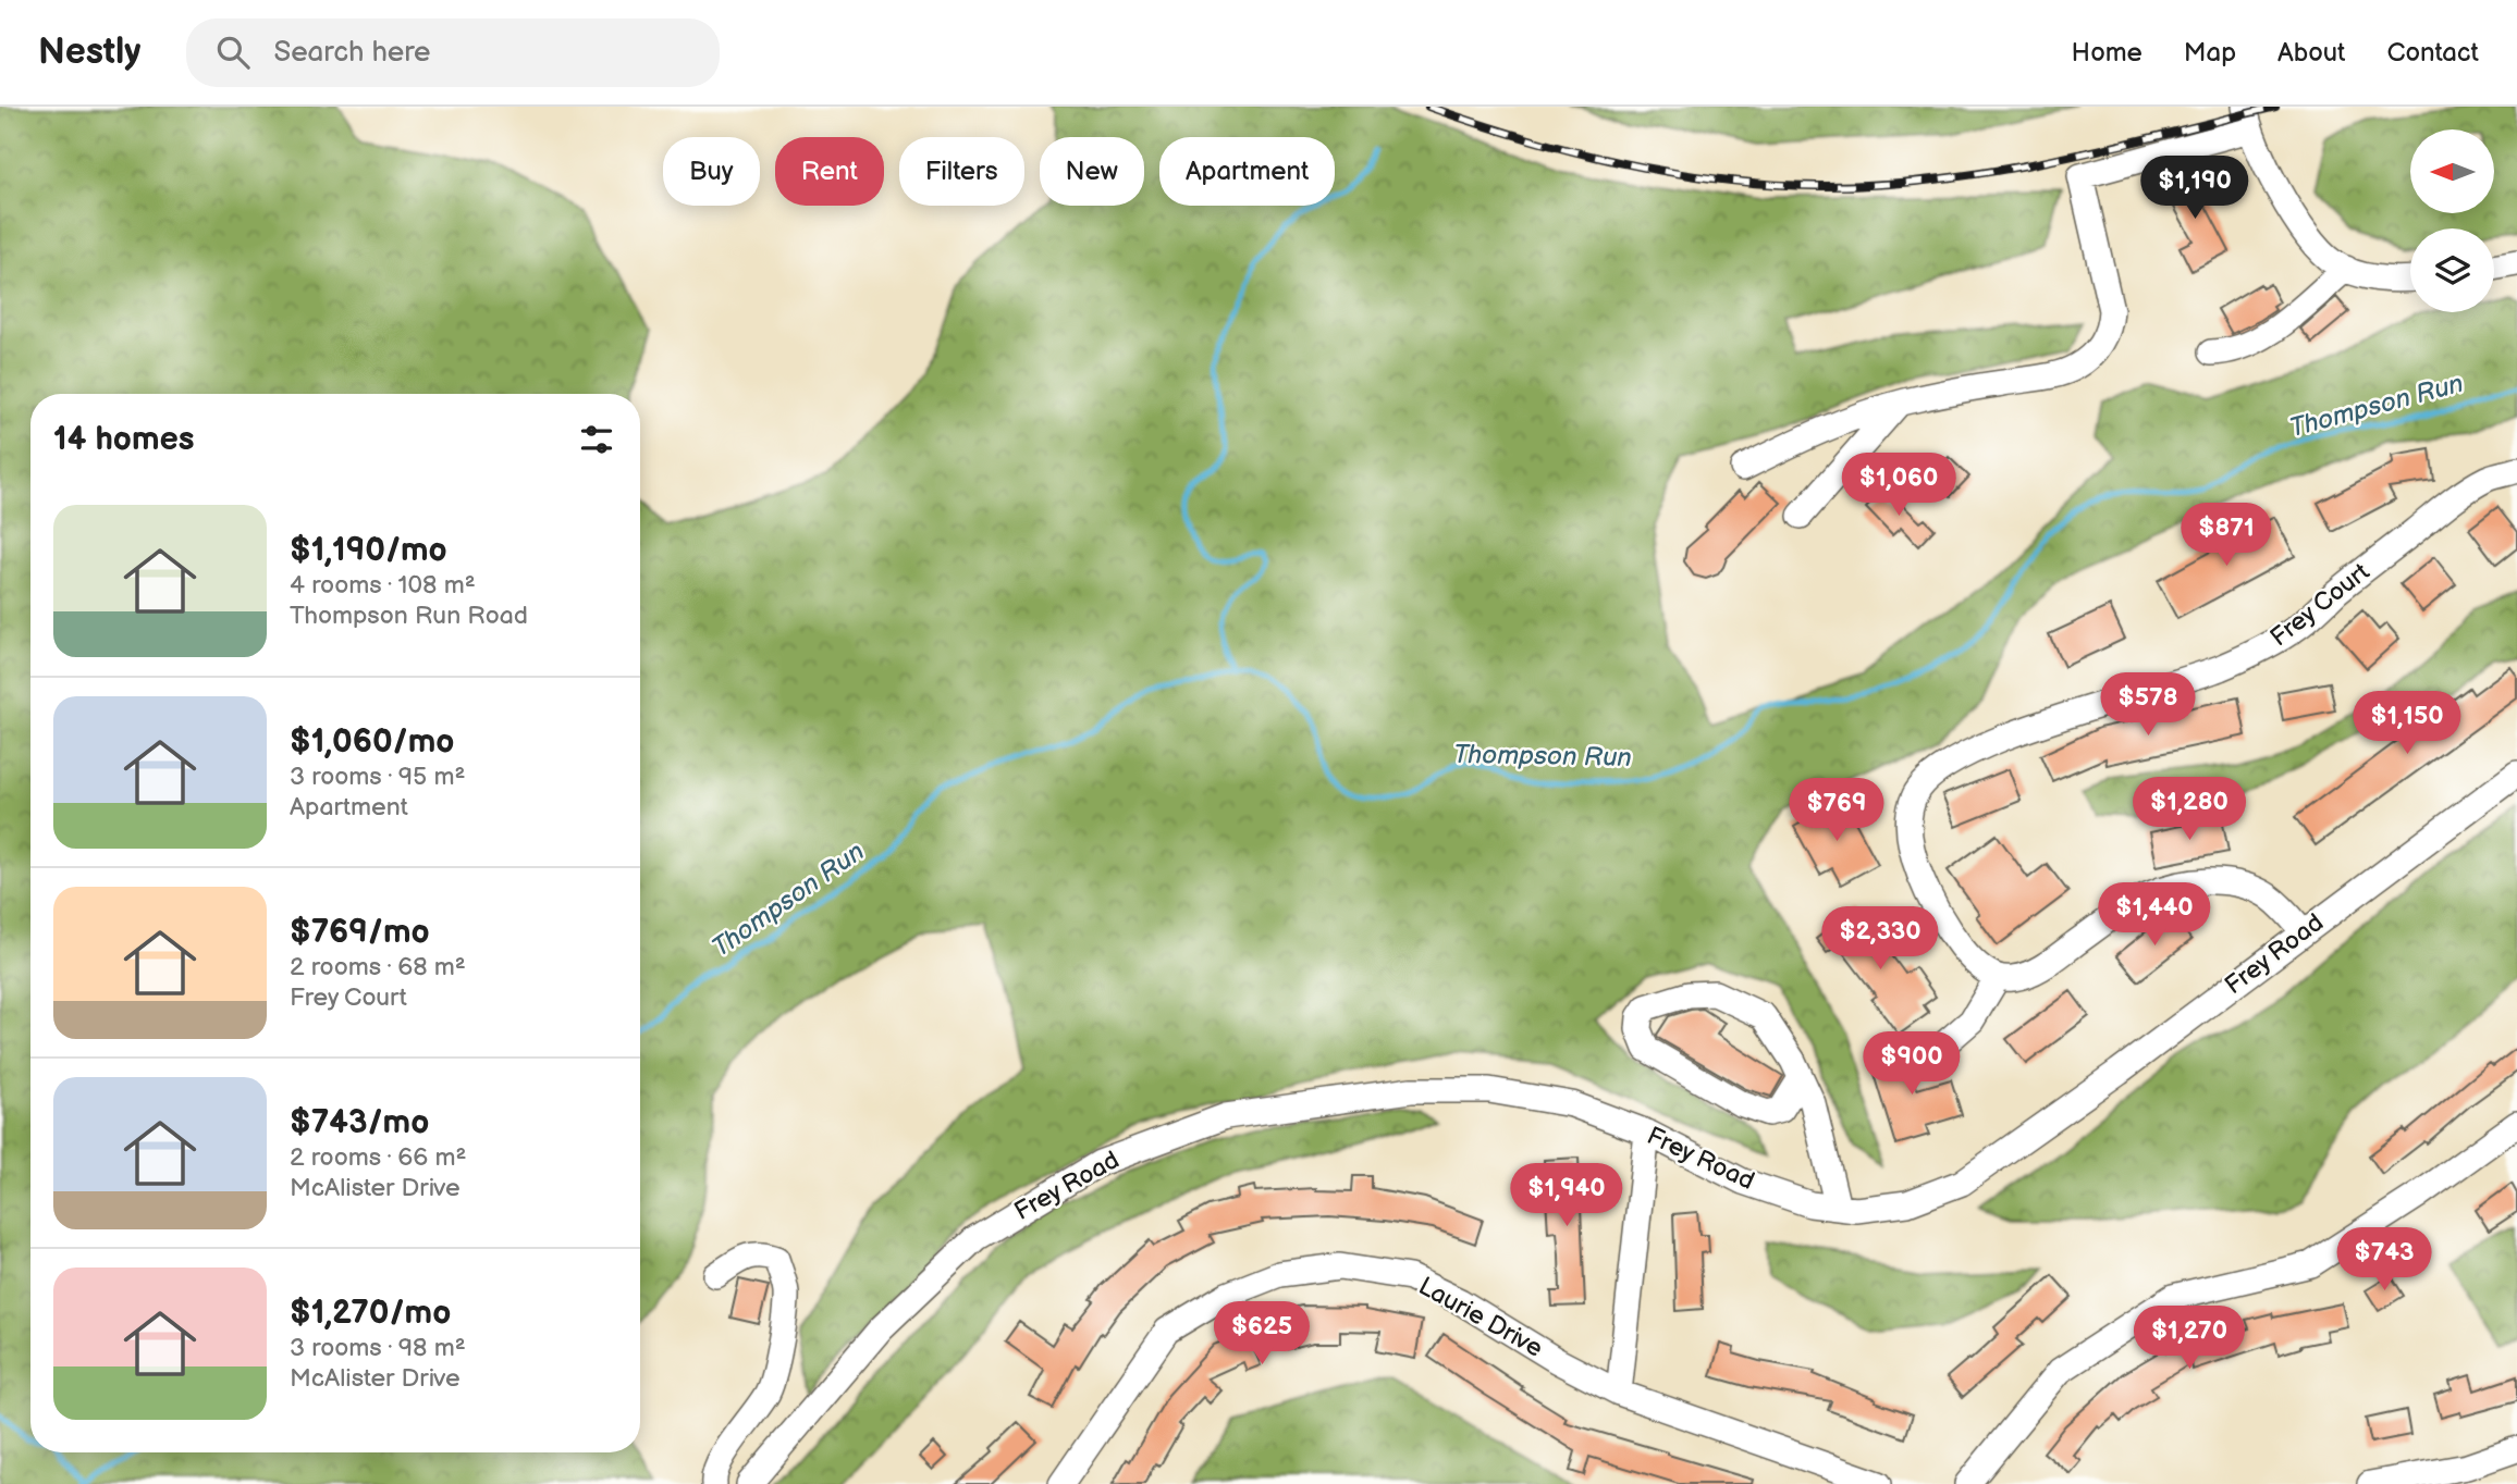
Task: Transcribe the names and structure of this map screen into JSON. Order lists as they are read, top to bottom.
{
  "streets": {
    "street": ["Frey Court", "Frey Road", "Laurie Drive"]
  },
  "water": ["Thompson Run"],
  "north": "left",
  "page": {
    "header": "Nestly",
    "search": "Search here",
    "nav": [
      "Home",
      "Map",
      "About",
      "Contact"
    ],
    "chip": [
      "Buy",
      "Rent",
      "Filters",
      "New",
      "Apartment"
    ],
    "price": [
      "$1,190",
      "$1,060",
      "$871",
      "$578",
      "$1,150",
      "$1,280",
      "$769",
      "$1,440",
      "$2,330",
      "$900",
      "$1,940",
      "$743",
      "$625",
      "$1,270"
    ],
    "heading": "14 homes",
    "list": [
      {
        "name": "$1,190/mo",
        "note": "4 rooms · 108 m² · Thompson Run Road"
      },
      {
        "name": "$1,060/mo",
        "note": "3 rooms · 95 m² · Apartment"
      },
      {
        "name": "$769/mo",
        "note": "2 rooms · 68 m² · Frey Court"
      },
      {
        "name": "$743/mo",
        "note": "2 rooms · 66 m² · McAlister Drive"
      },
      {
        "name": "$1,270/mo",
        "note": "3 rooms · 98 m² · McAlister Drive"
      }
    ]
  }
}
